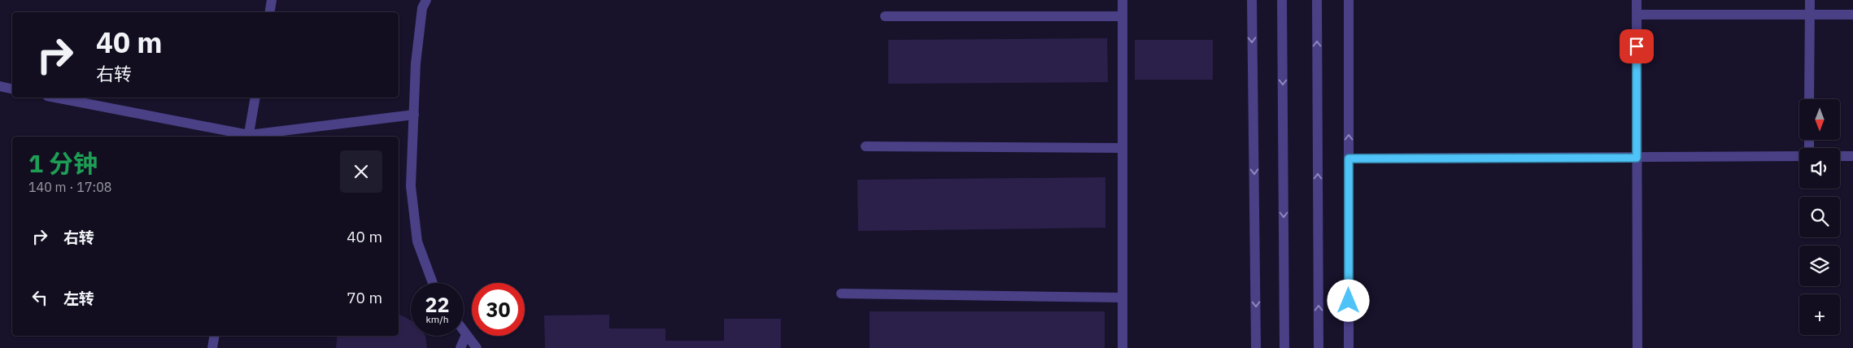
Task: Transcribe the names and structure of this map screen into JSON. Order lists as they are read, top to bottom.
{
  "north": "bottom",
  "page": {
    "turn": ["40 m", "右转"],
    "map_buttons": "+",
    "heading": ["1 分钟", "140 m · 17:08"],
    "list": [
      {
        "name": "右转",
        "value": "40 m"
      },
      {
        "name": "左转",
        "value": "70 m"
      }
    ],
    "speed": "22 km/h",
    "limit": "30"
  }
}
